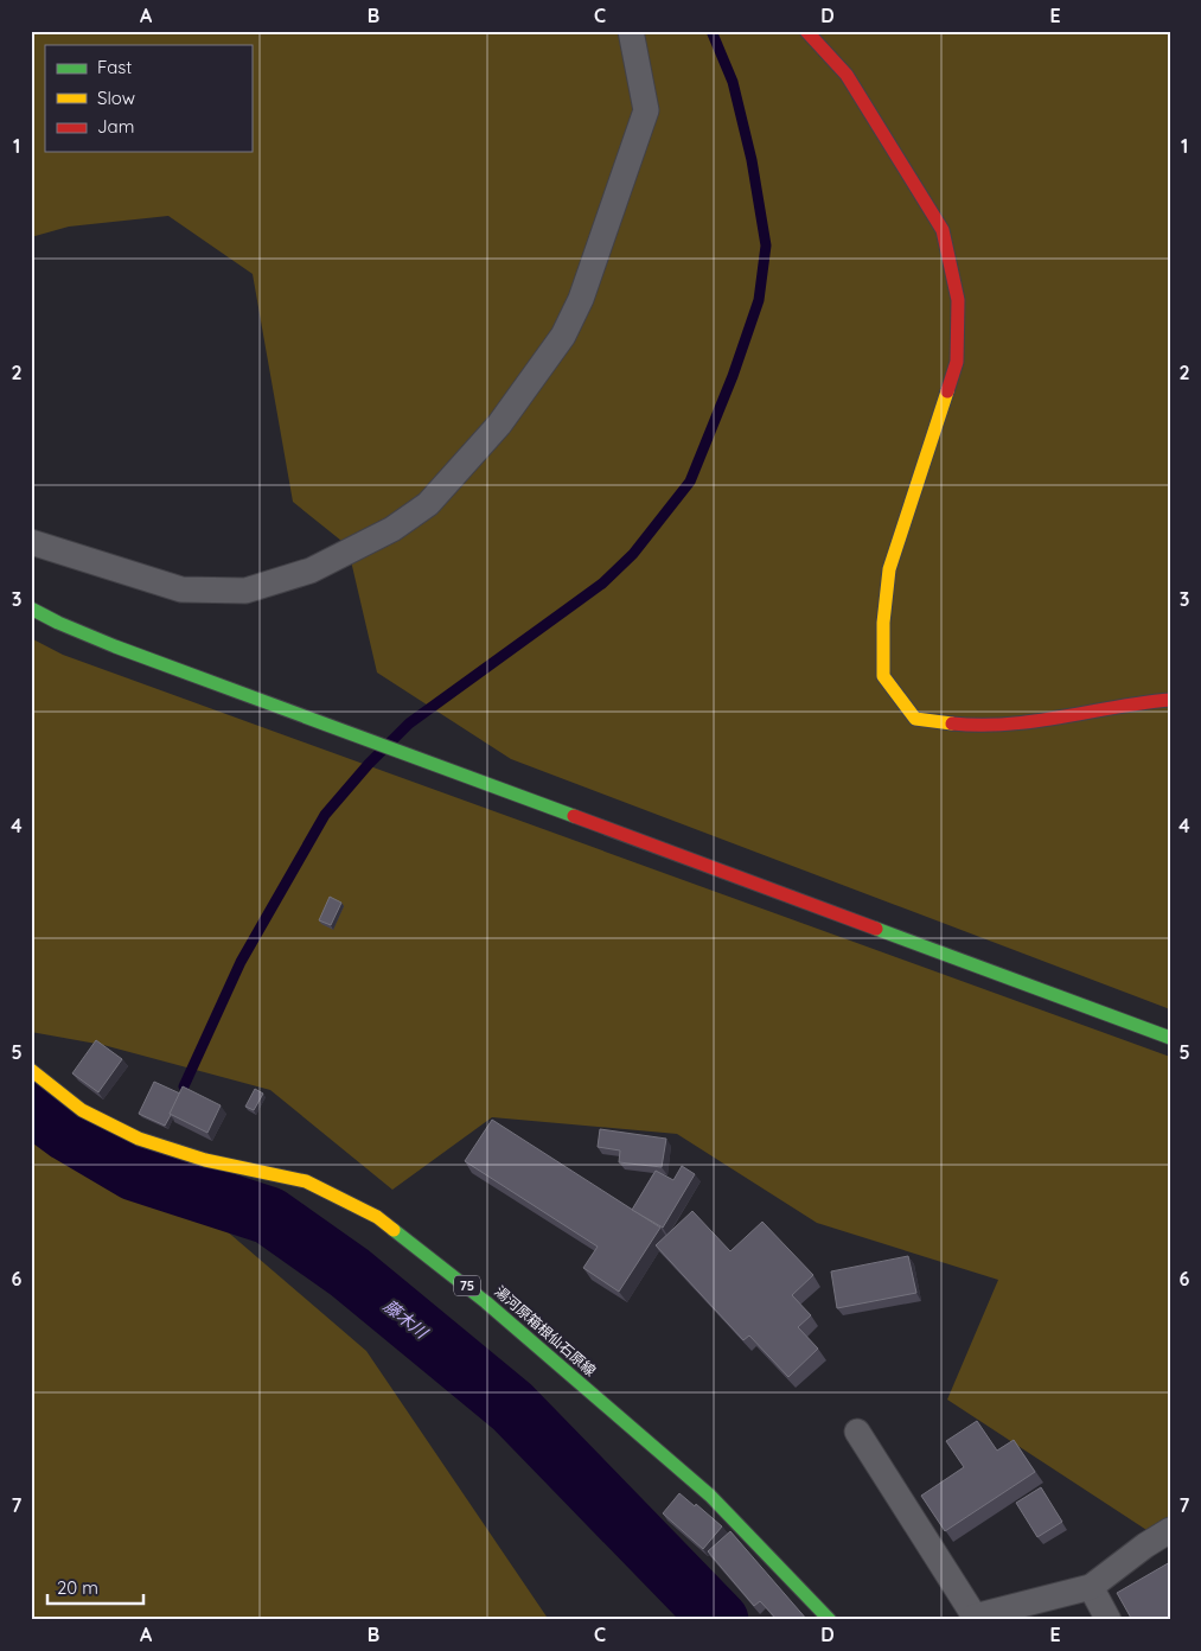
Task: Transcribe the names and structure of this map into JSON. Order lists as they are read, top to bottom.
{
  "streets": {
    "street": ["75", "湯河原箱根仙石原線"]
  },
  "water": ["藤木川"],
  "legend": ["Fast", "Slow", "Jam"],
  "scale_bar": "20 m",
  "grid": {
    "columns": [
      "A",
      "B",
      "C",
      "D",
      "E"
    ],
    "rows": [
      "1",
      "2",
      "3",
      "4",
      "5",
      "6",
      "7"
    ]
  }
}
